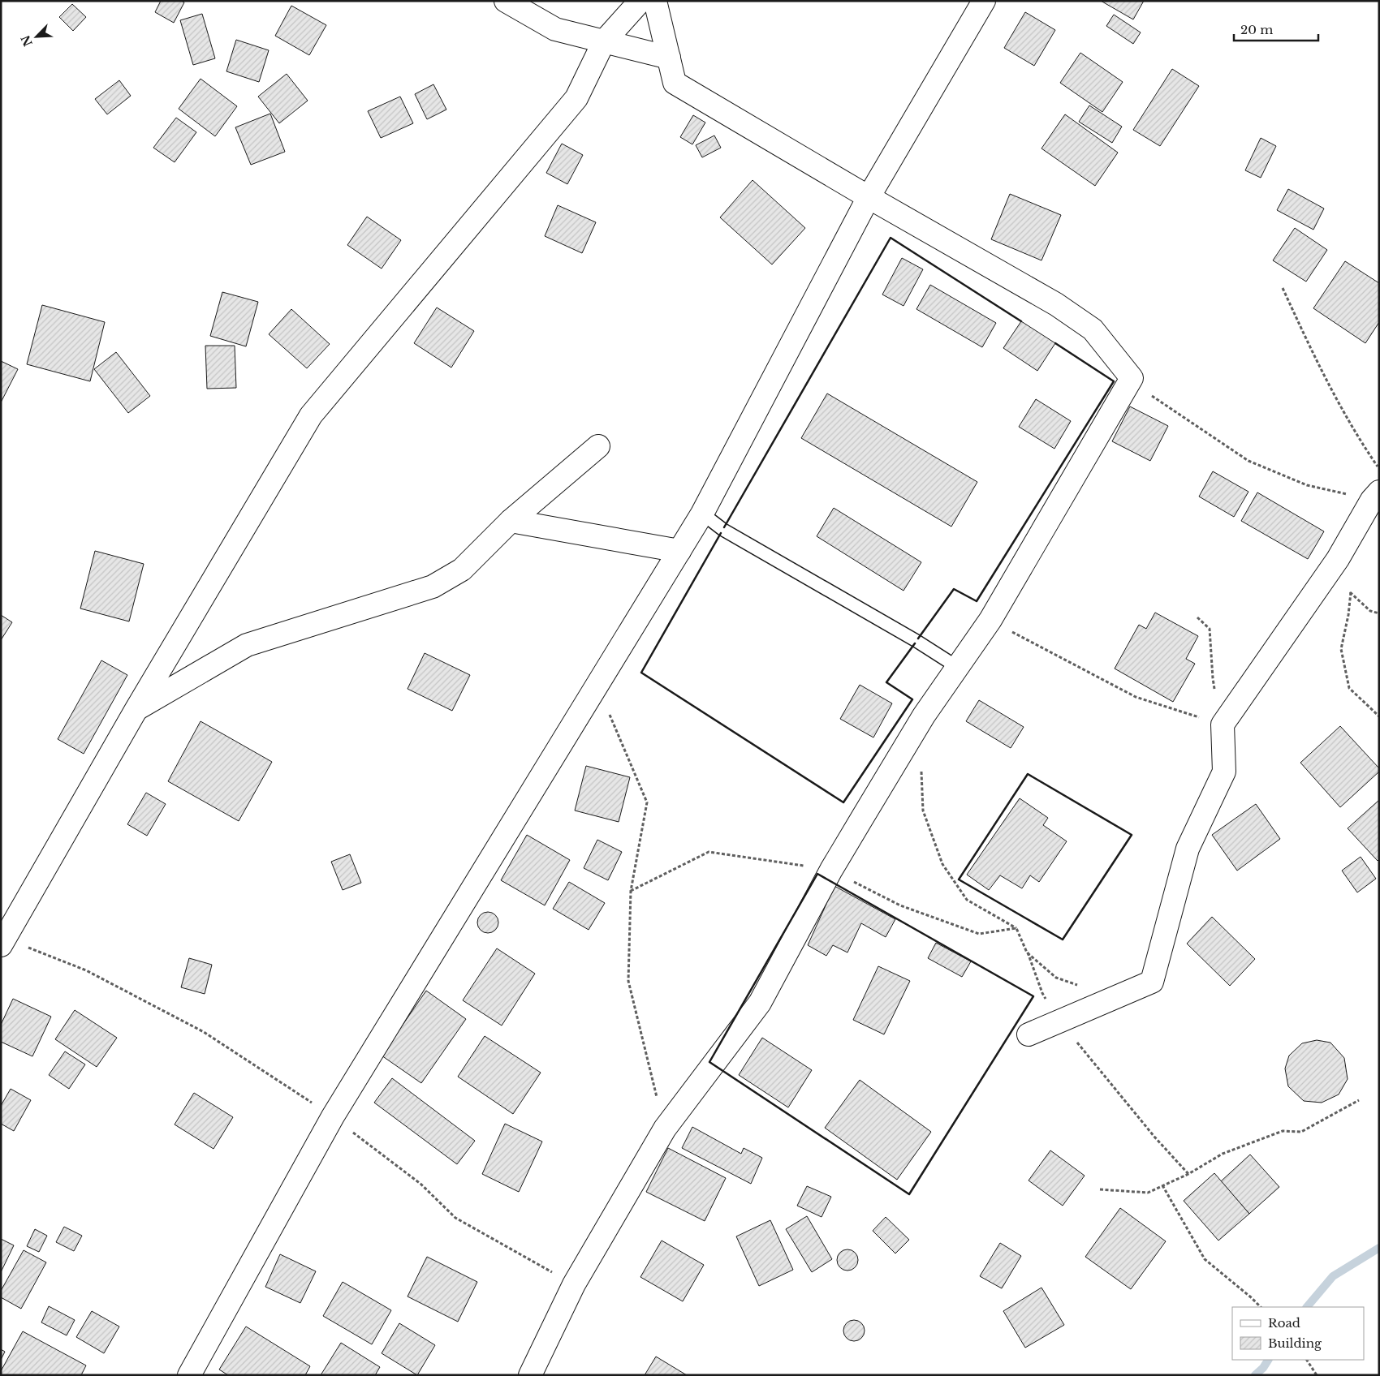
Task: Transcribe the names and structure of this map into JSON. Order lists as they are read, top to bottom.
{
  "legend": ["Road", "Building"],
  "scale_bar": "20 m",
  "north": "bottom left"
}
